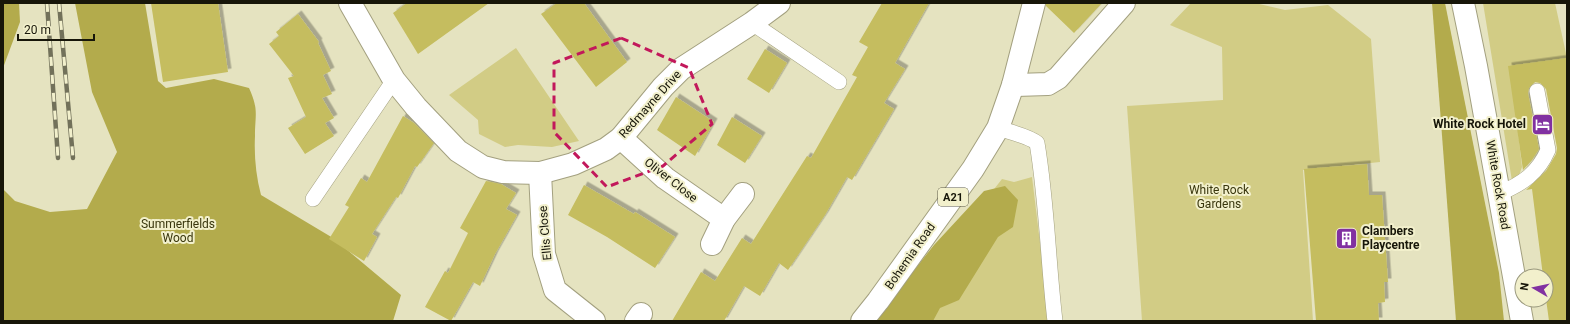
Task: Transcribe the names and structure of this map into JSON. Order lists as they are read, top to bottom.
{
  "streets": {
    "main road": [
      "Redmayne Drive",
      "Oliver Close",
      "White Rock Road",
      "A21",
      "Ellis Close",
      "Bohemia Road"
    ]
  },
  "crossings": [
    ["Redmayne Drive", "Oliver Close"],
    ["Redmayne Drive", "Ellis Close"],
    ["A21", "Bohemia Road"]
  ],
  "parks": ["White Rock Gardens", "Summerfields Wood"],
  "places": {
    "hotel": ["White Rock Hotel"],
    "building": ["Clambers Playcentre"]
  },
  "scale_bar": "20 m",
  "north": "left"
}
